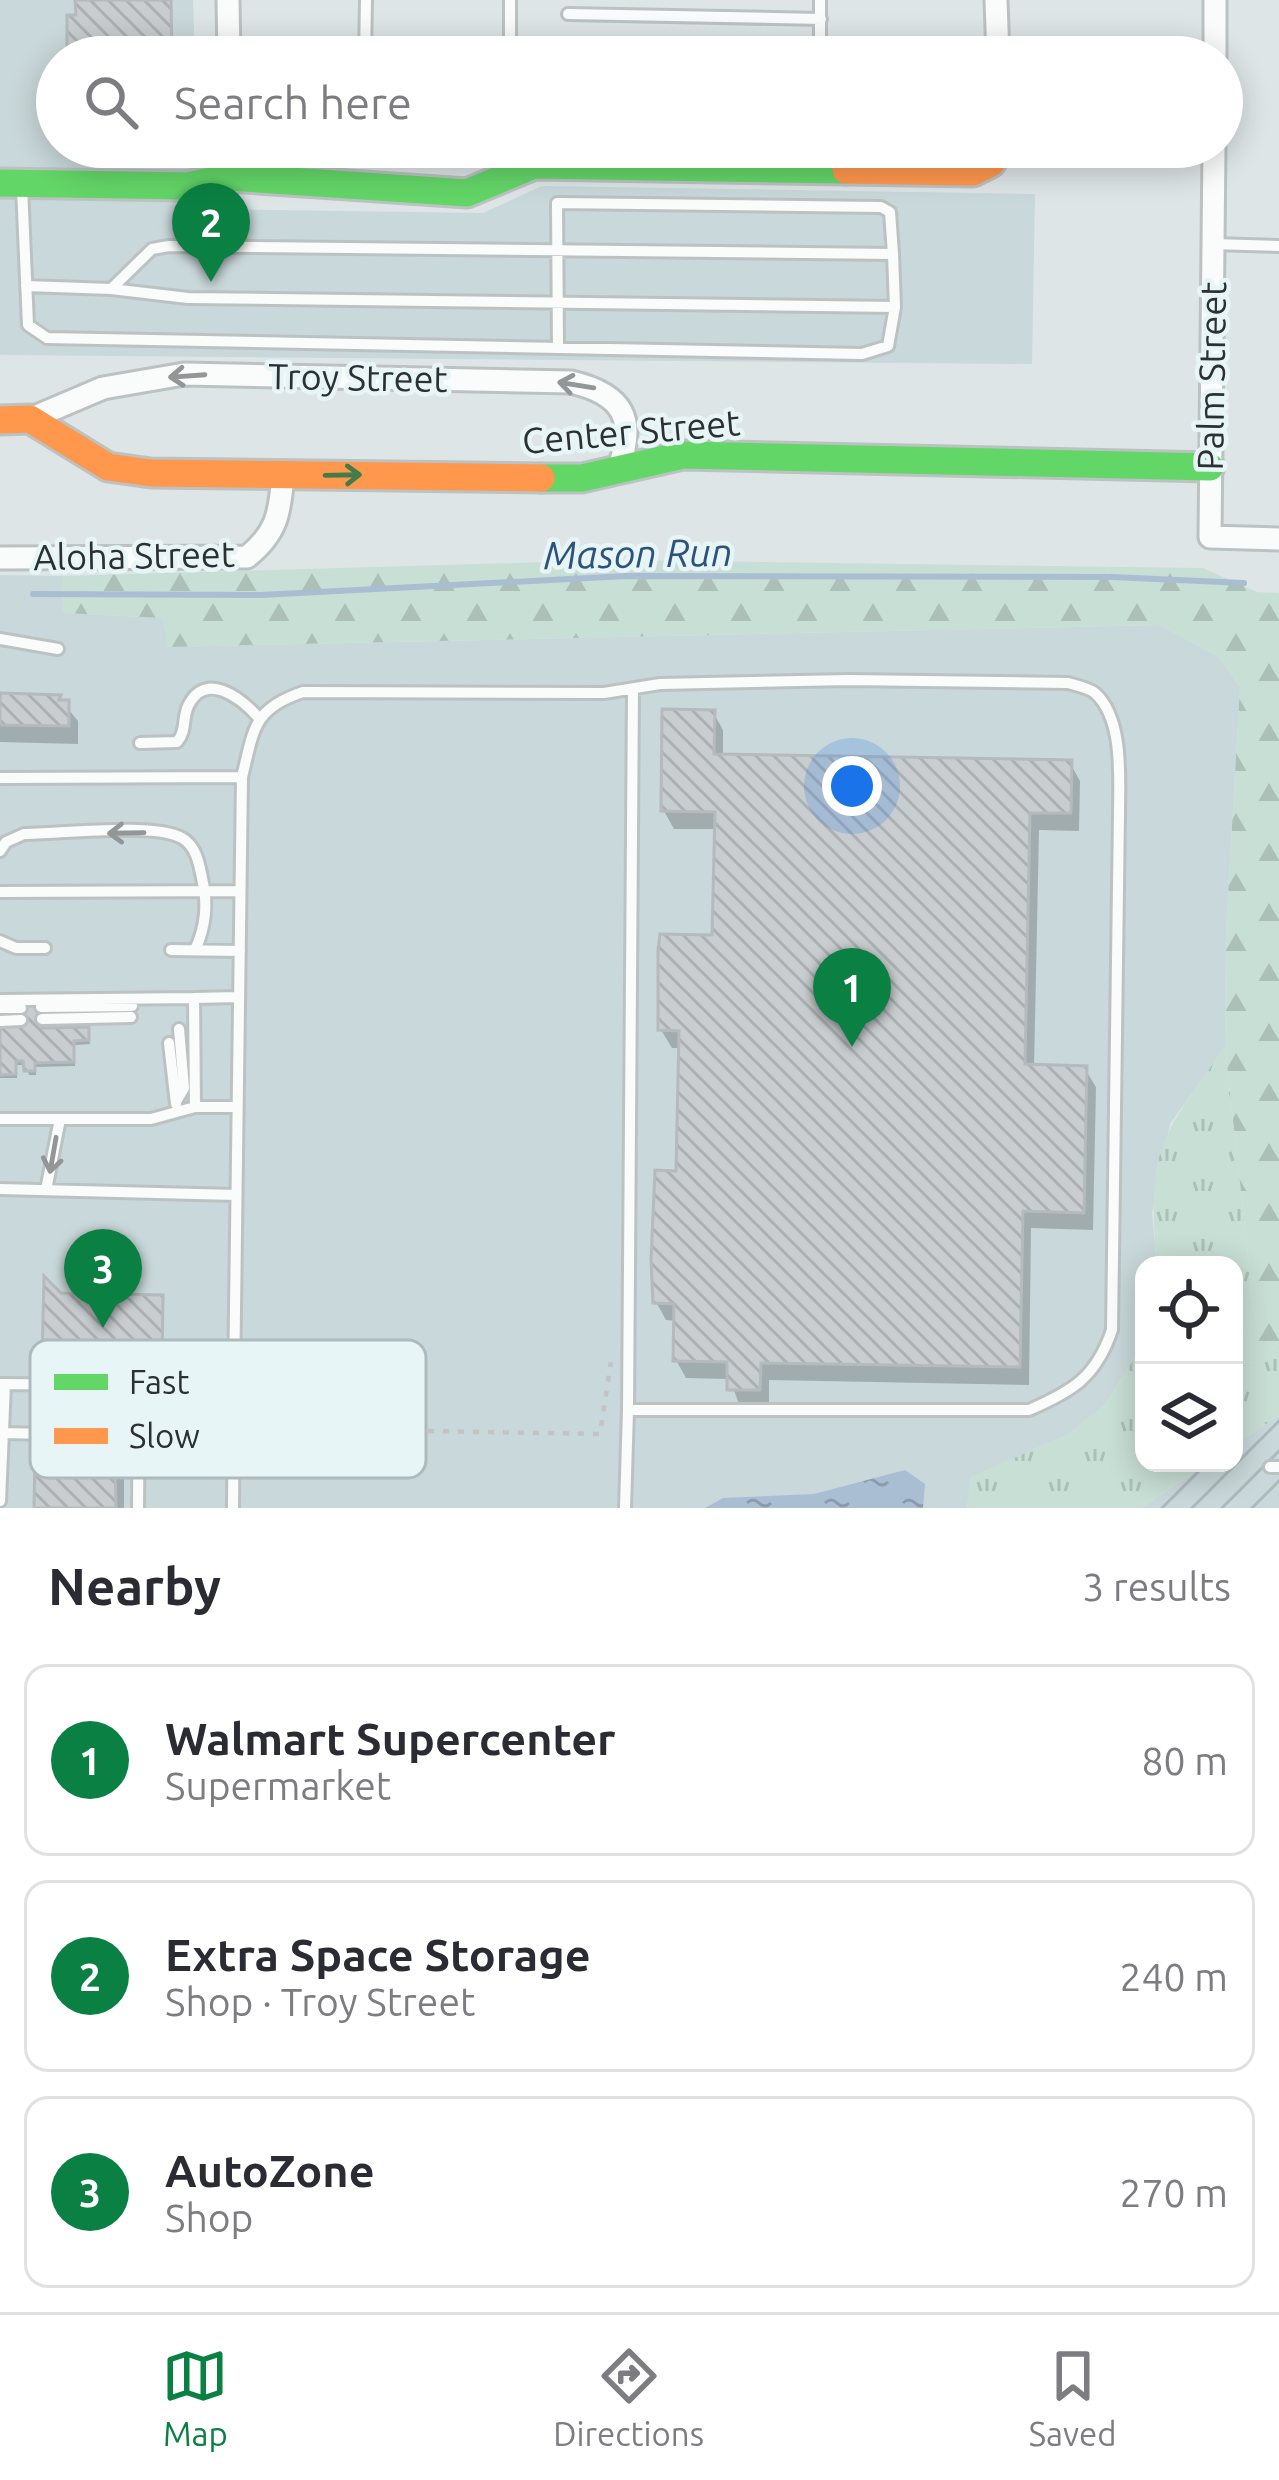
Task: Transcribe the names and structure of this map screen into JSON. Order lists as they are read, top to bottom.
{
  "streets": {
    "street": [
      "Palm Street",
      "Troy Street",
      "Center Street",
      "Aloha Street"
    ]
  },
  "crossings": [
    ["Palm Street", "Center Street"],
    ["Troy Street", "Center Street"],
    ["Center Street", "Aloha Street"]
  ],
  "one_way": ["Troy Street"],
  "water": ["Mason Run"],
  "legend": ["Fast", "Slow"],
  "page": {
    "search": "Search here",
    "pins": ["2", "1", "3"],
    "heading": ["Nearby", "3 results"],
    "list": [
      {
        "mark": "1",
        "name": "Walmart Supercenter",
        "note": "Supermarket",
        "value": "80 m"
      },
      {
        "mark": "2",
        "name": "Extra Space Storage",
        "note": "Shop · Troy Street",
        "value": "240 m"
      },
      {
        "mark": "3",
        "name": "AutoZone",
        "note": "Shop",
        "value": "270 m"
      }
    ],
    "nav": ["Map", "Directions", "Saved"]
  }
}
